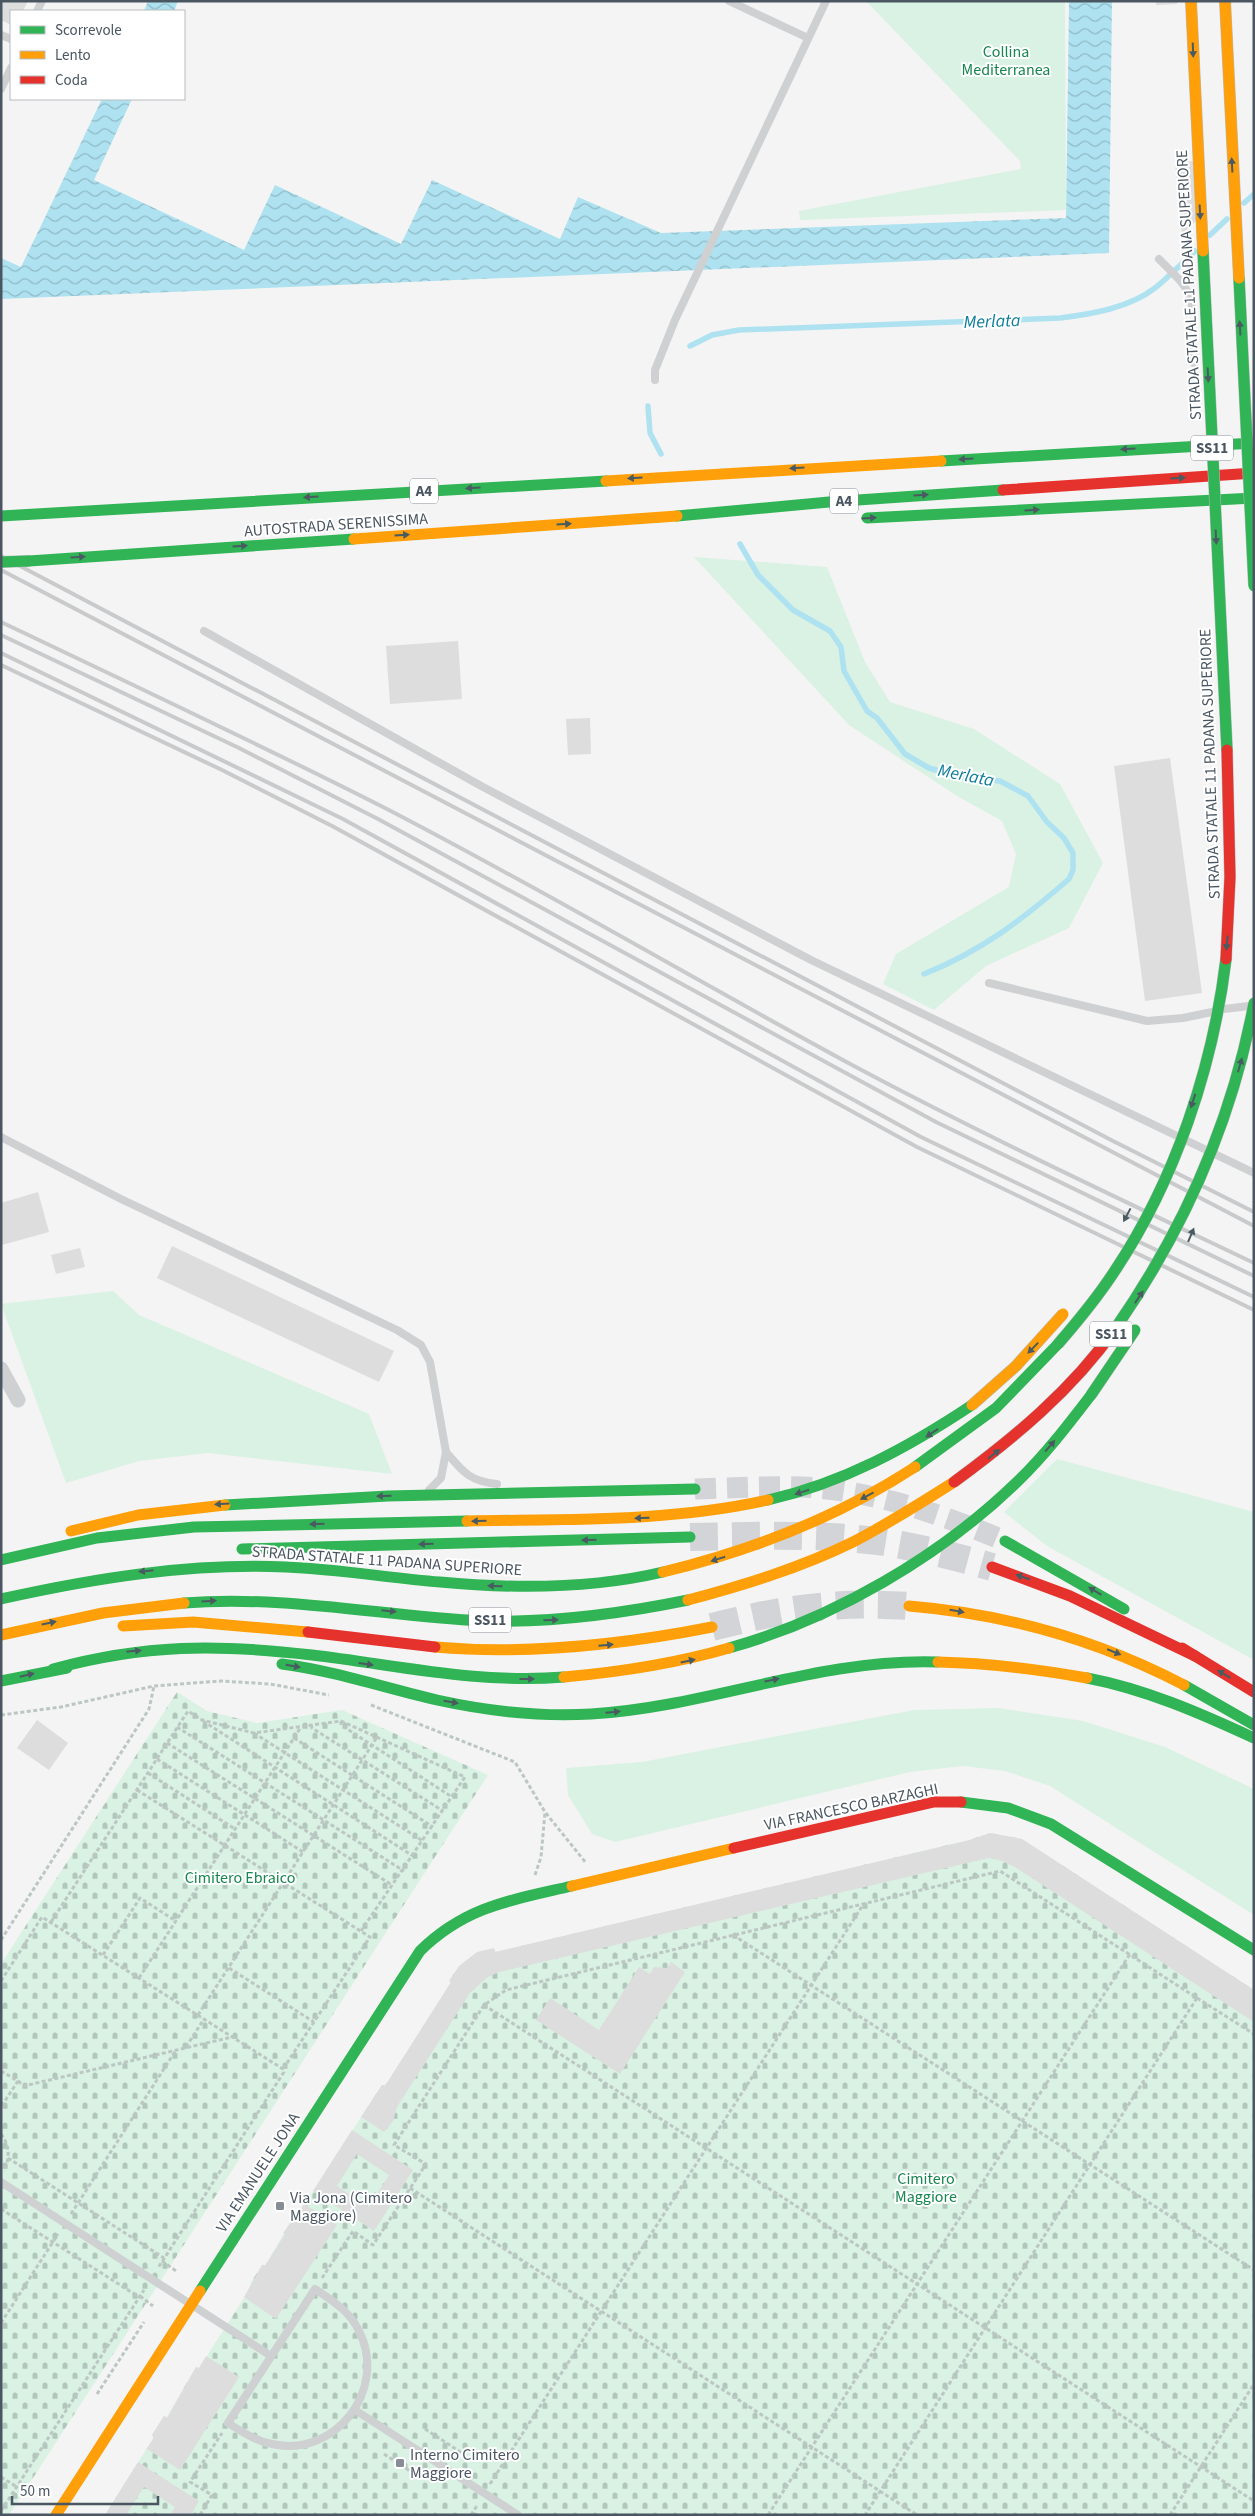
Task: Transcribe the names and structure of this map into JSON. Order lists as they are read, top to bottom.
{
  "streets": {
    "main road": [
      "STRADA STATALE 11 PADANA SUPERIORE",
      "SS11",
      "A4",
      "AUTOSTRADA SERENISSIMA",
      "VIA FRANCESCO BARZAGHI",
      "VIA EMANUELE JONA"
    ]
  },
  "crossings": [
    ["A4", "AUTOSTRADA SERENISSIMA"],
    ["VIA FRANCESCO BARZAGHI", "VIA EMANUELE JONA"]
  ],
  "water": ["Merlata"],
  "parks": ["Collina Mediterranea", "Cimitero Ebraico", "Cimitero Maggiore"],
  "places": {
    "transit": ["Via Jona (Cimitero Maggiore)", "Interno Cimitero Maggiore"]
  },
  "legend": ["Scorrevole", "Lento", "Coda"],
  "scale_bar": "50 m"
}
